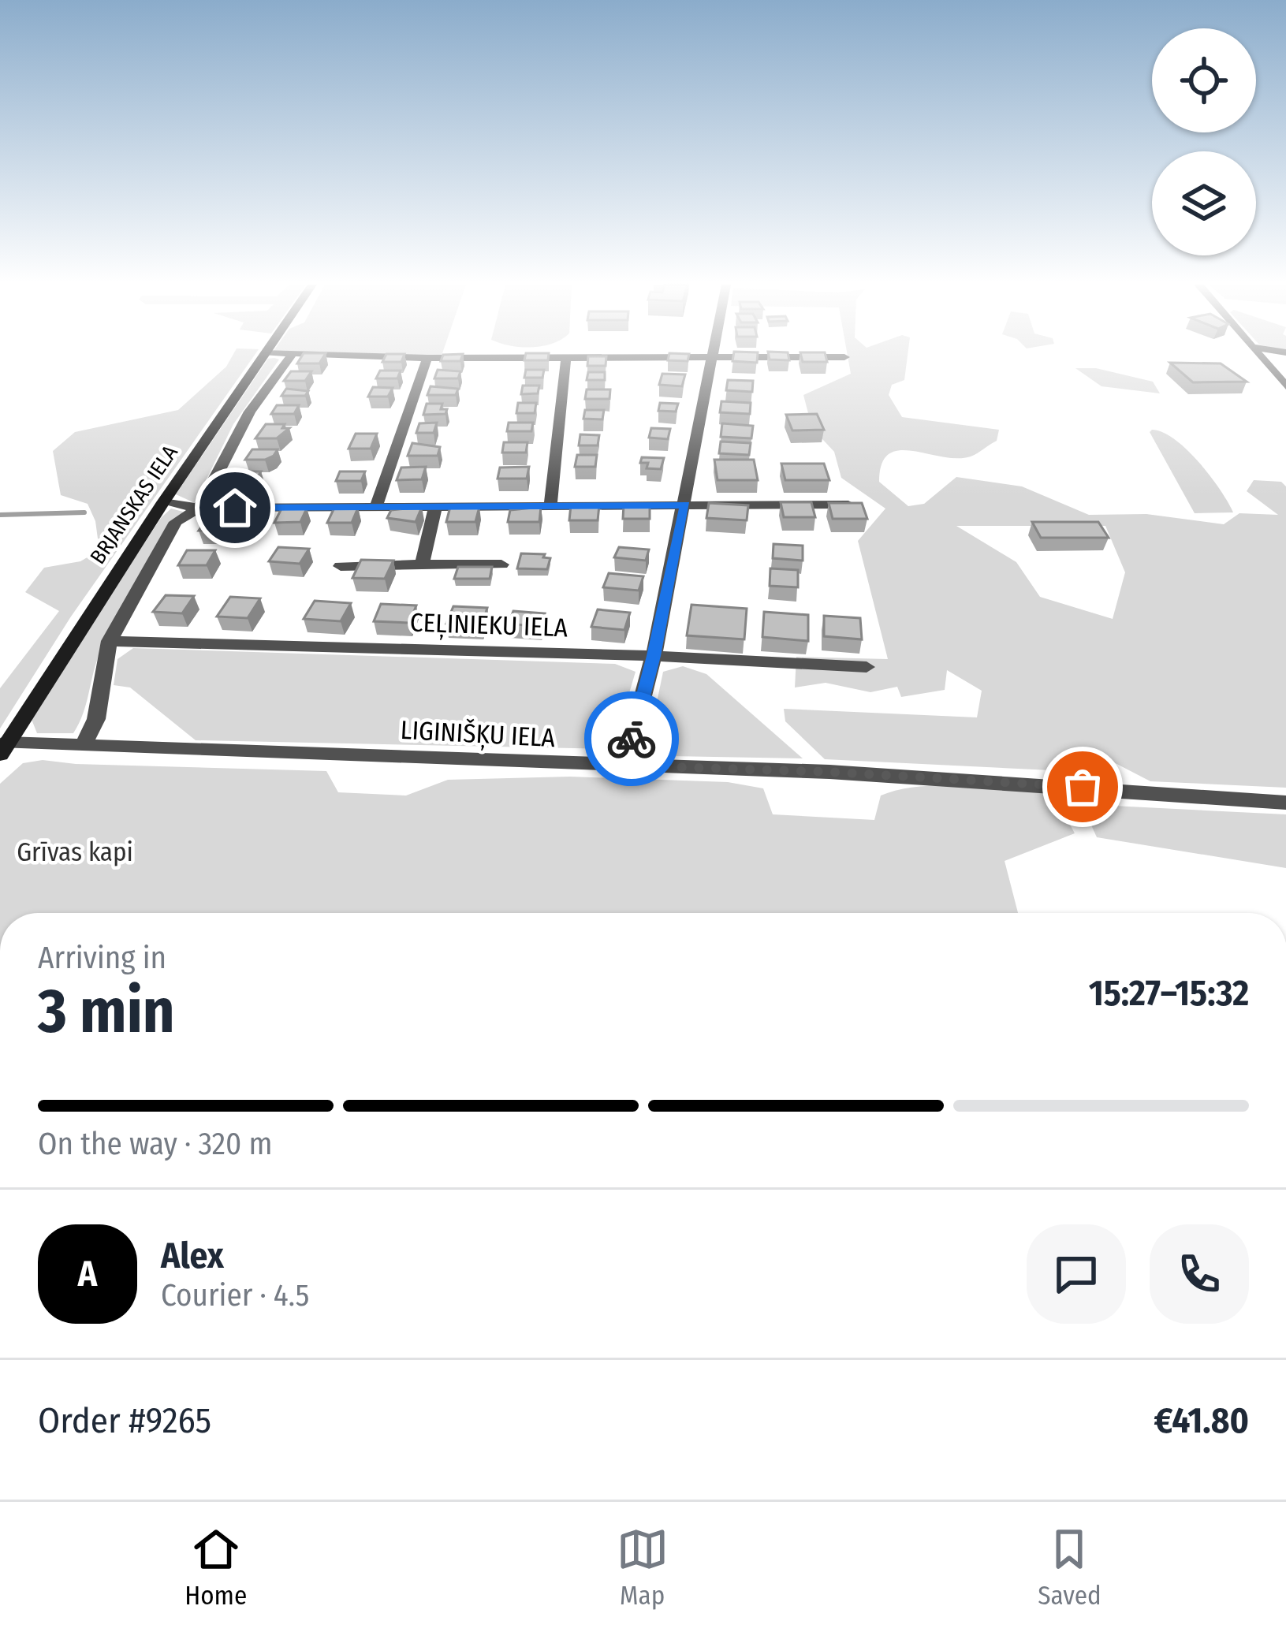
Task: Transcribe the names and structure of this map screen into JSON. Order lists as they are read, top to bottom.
{
  "streets": {
    "main road": ["BRJANSKAS IELA"],
    "street": ["CEĻINIEKU IELA", "LIGINIŠĶU IELA"]
  },
  "crossings": [
    ["BRJANSKAS IELA", "LIGINIŠĶU IELA"]
  ],
  "parks": ["Grīvas kapi"],
  "page": {
    "heading": ["3 min", "Arriving in", "15:27–15:32"],
    "panel": [
      "Alex",
      "Courier · 4.5",
      "Order #9265",
      "€41.80"
    ],
    "bar": "On the way · 320 m",
    "round": "A",
    "tabs": ["Home", "Map", "Saved"]
  }
}
